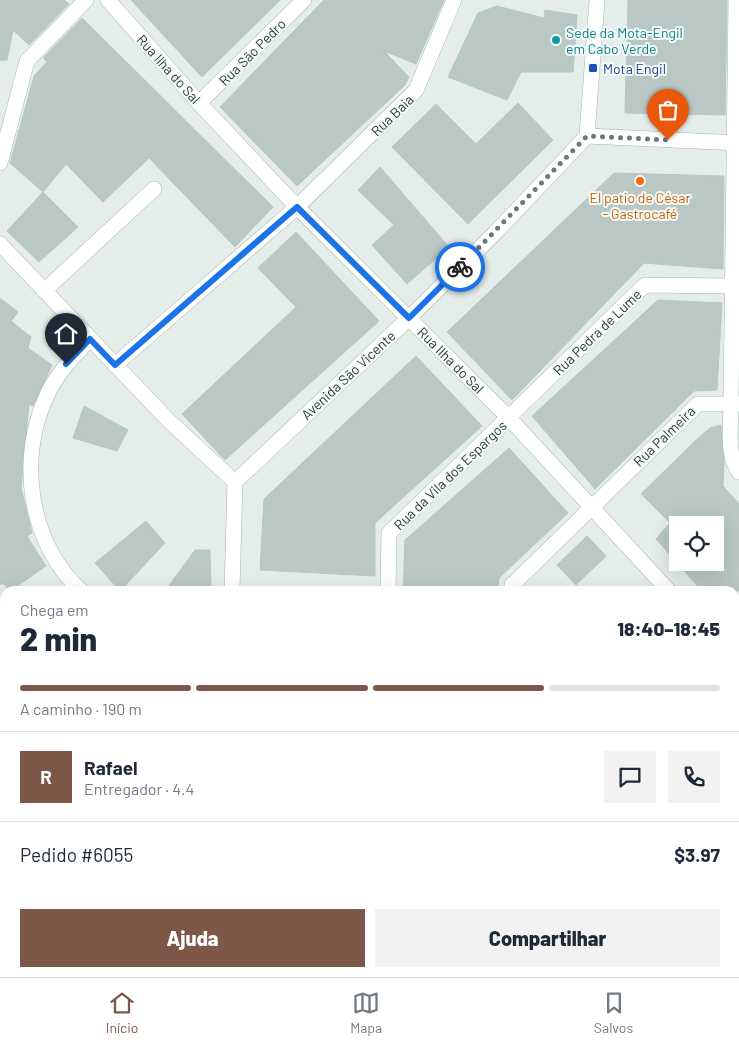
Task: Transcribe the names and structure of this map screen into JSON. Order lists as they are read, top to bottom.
{
  "streets": {
    "street": [
      "Rua São Pedro",
      "Rua Ilha do Sal",
      "Rua Baia",
      "Rua Pedra de Lume",
      "Avenida São Vicente",
      "Rua Palmeira",
      "Rua da Vila dos Espargos"
    ]
  },
  "crossings": [
    ["Rua São Pedro", "Rua Ilha do Sal"],
    ["Rua Ilha do Sal", "Rua Baia"],
    ["Rua Ilha do Sal", "Rua Pedra de Lume"],
    ["Rua Ilha do Sal", "Avenida São Vicente"],
    ["Rua Ilha do Sal", "Rua Palmeira"],
    ["Rua Ilha do Sal", "Rua da Vila dos Espargos"],
    ["Rua Pedra de Lume", "Rua da Vila dos Espargos"]
  ],
  "places": {
    "other": ["Sede da Mota-Engil em Cabo Verde", "El patio de César - Gastrocafé"],
    "transit": ["Mota Engil"]
  },
  "page": {
    "heading": ["2 min", "Chega em", "18:40–18:45"],
    "panel": [
      "Rafael",
      "Entregador · 4.4",
      "Pedido #6055",
      "$3.97"
    ],
    "bar": "A caminho · 190 m",
    "round": "R",
    "buttons": ["Ajuda", "Compartilhar"],
    "tabs": ["Início", "Mapa", "Salvos"]
  }
}
